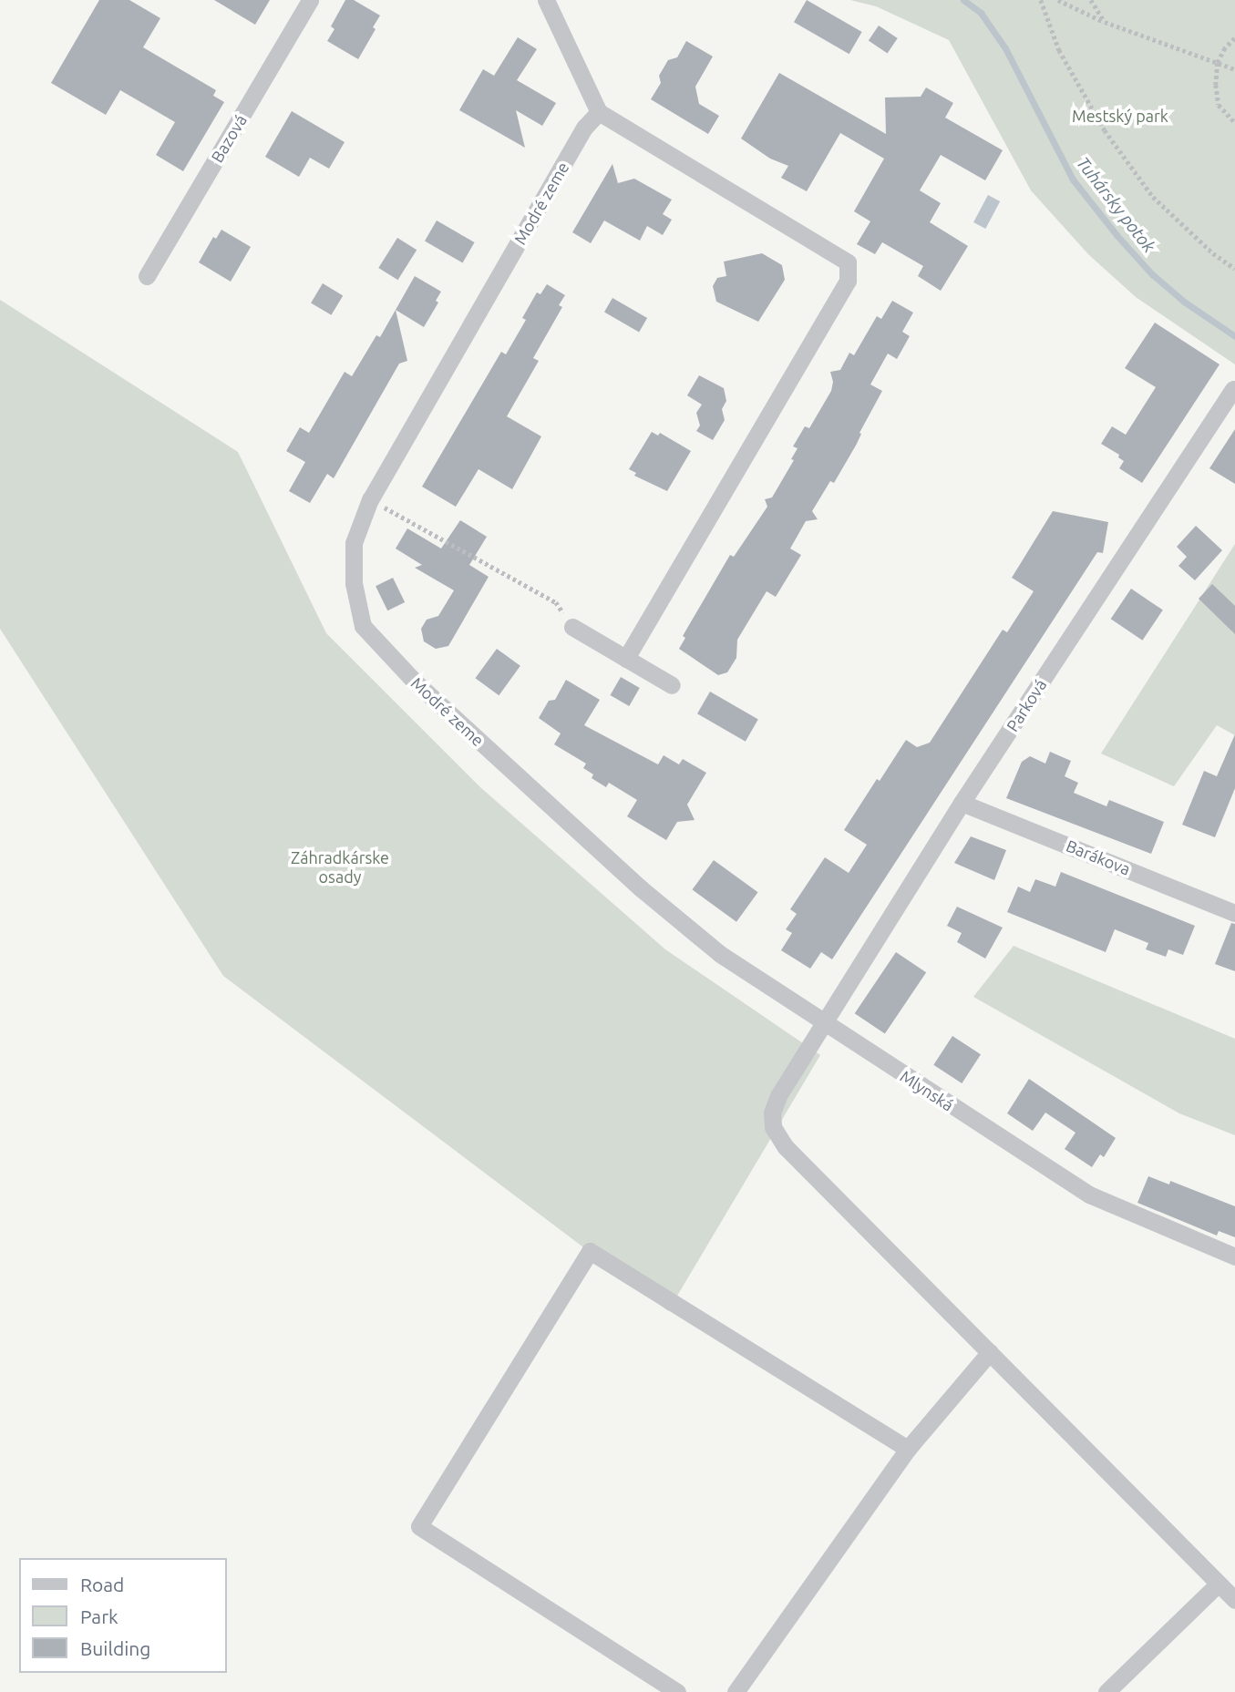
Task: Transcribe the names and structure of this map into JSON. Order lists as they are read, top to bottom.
{
  "streets": {
    "street": [
      "Bazová",
      "Modré zeme",
      "Parková",
      "Barákova",
      "Mlynská"
    ]
  },
  "crossings": [
    ["Modré zeme", "Mlynská"],
    ["Parková", "Barákova"],
    ["Parková", "Mlynská"]
  ],
  "water": ["Tuhársky potok"],
  "parks": ["Mestský park", "Záhradkárske osady"],
  "legend": ["Road", "Park", "Building"]
}
